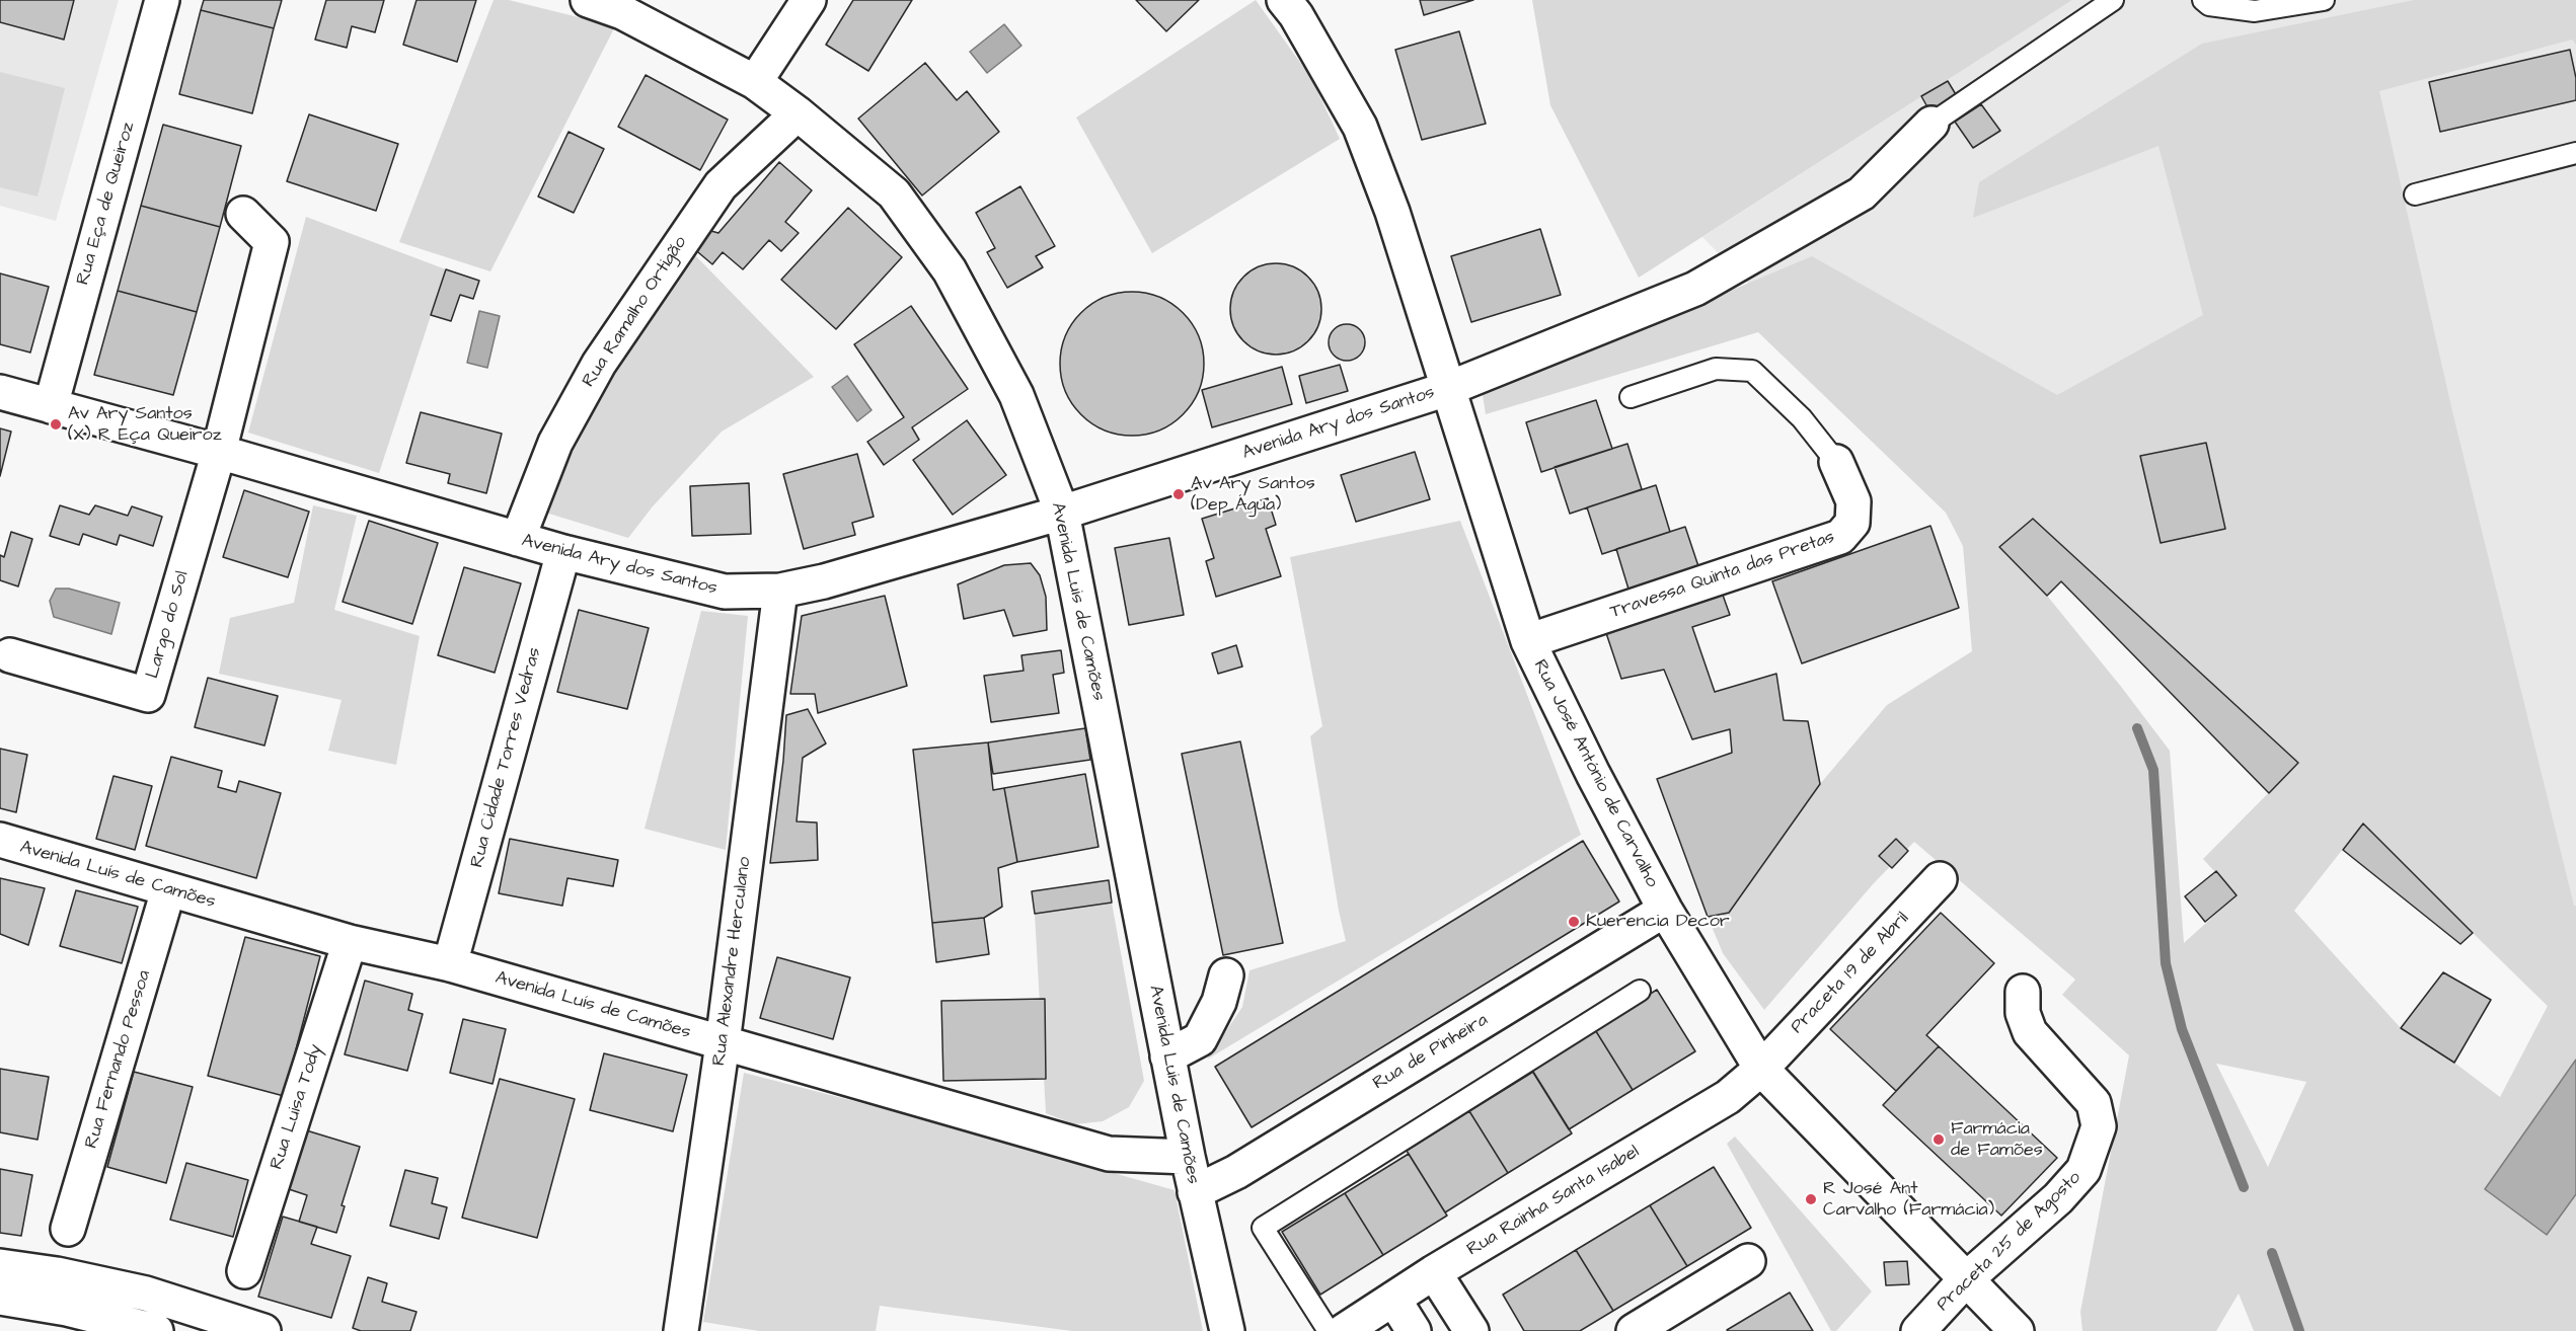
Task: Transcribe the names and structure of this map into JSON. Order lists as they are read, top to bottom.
{
  "streets": {
    "street": [
      "Rua Eça de Queiroz",
      "Rua Ramalho Ortigão",
      "Avenida Ary dos Santos",
      "Travessa Quinta das Pretas",
      "Avenida Luis de Camões",
      "Largo do Sol",
      "Rua Cidade Torres Vedras",
      "Rua José António de Carvalho",
      "Avenida Luís de Camões",
      "Rua Alexandre Herculano",
      "Praceta 19 de Abril",
      "Rua de Pinheira",
      "Rua Fernando Pessoa",
      "Rua Luisa Tody",
      "Rua Rainha Santa Isabel",
      "Praceta 25 de Agosto"
    ]
  },
  "crossings": [
    ["Rua Eça de Queiroz", "Avenida Ary dos Santos"],
    ["Rua Ramalho Ortigão", "Avenida Ary dos Santos"],
    ["Rua Ramalho Ortigão", "Avenida Luis de Camões"],
    ["Avenida Ary dos Santos", "Avenida Luis de Camões"],
    ["Avenida Ary dos Santos", "Largo do Sol"],
    ["Avenida Ary dos Santos", "Rua Cidade Torres Vedras"],
    ["Avenida Ary dos Santos", "Rua José António de Carvalho"],
    ["Avenida Ary dos Santos", "Rua Alexandre Herculano"],
    ["Travessa Quinta das Pretas", "Rua José António de Carvalho"],
    ["Avenida Luis de Camões", "Avenida Luís de Camões"],
    ["Avenida Luis de Camões", "Rua de Pinheira"],
    ["Rua Cidade Torres Vedras", "Avenida Luís de Camões"],
    ["Rua José António de Carvalho", "Praceta 19 de Abril"],
    ["Rua José António de Carvalho", "Rua de Pinheira"],
    ["Rua José António de Carvalho", "Rua Rainha Santa Isabel"],
    ["Rua José António de Carvalho", "Praceta 25 de Agosto"],
    ["Avenida Luís de Camões", "Rua Alexandre Herculano"],
    ["Avenida Luís de Camões", "Rua Fernando Pessoa"],
    ["Avenida Luís de Camões", "Rua Luisa Tody"],
    ["Praceta 19 de Abril", "Rua Rainha Santa Isabel"]
  ],
  "places": [
    "Av Ary Santos (X) R Eça Queiroz",
    "Av Ary Santos (Dep Água)",
    "Kuerencia Decor",
    "Farmácia de Famões",
    "R José Ant Carvalho (Farmácia)"
  ]
}
